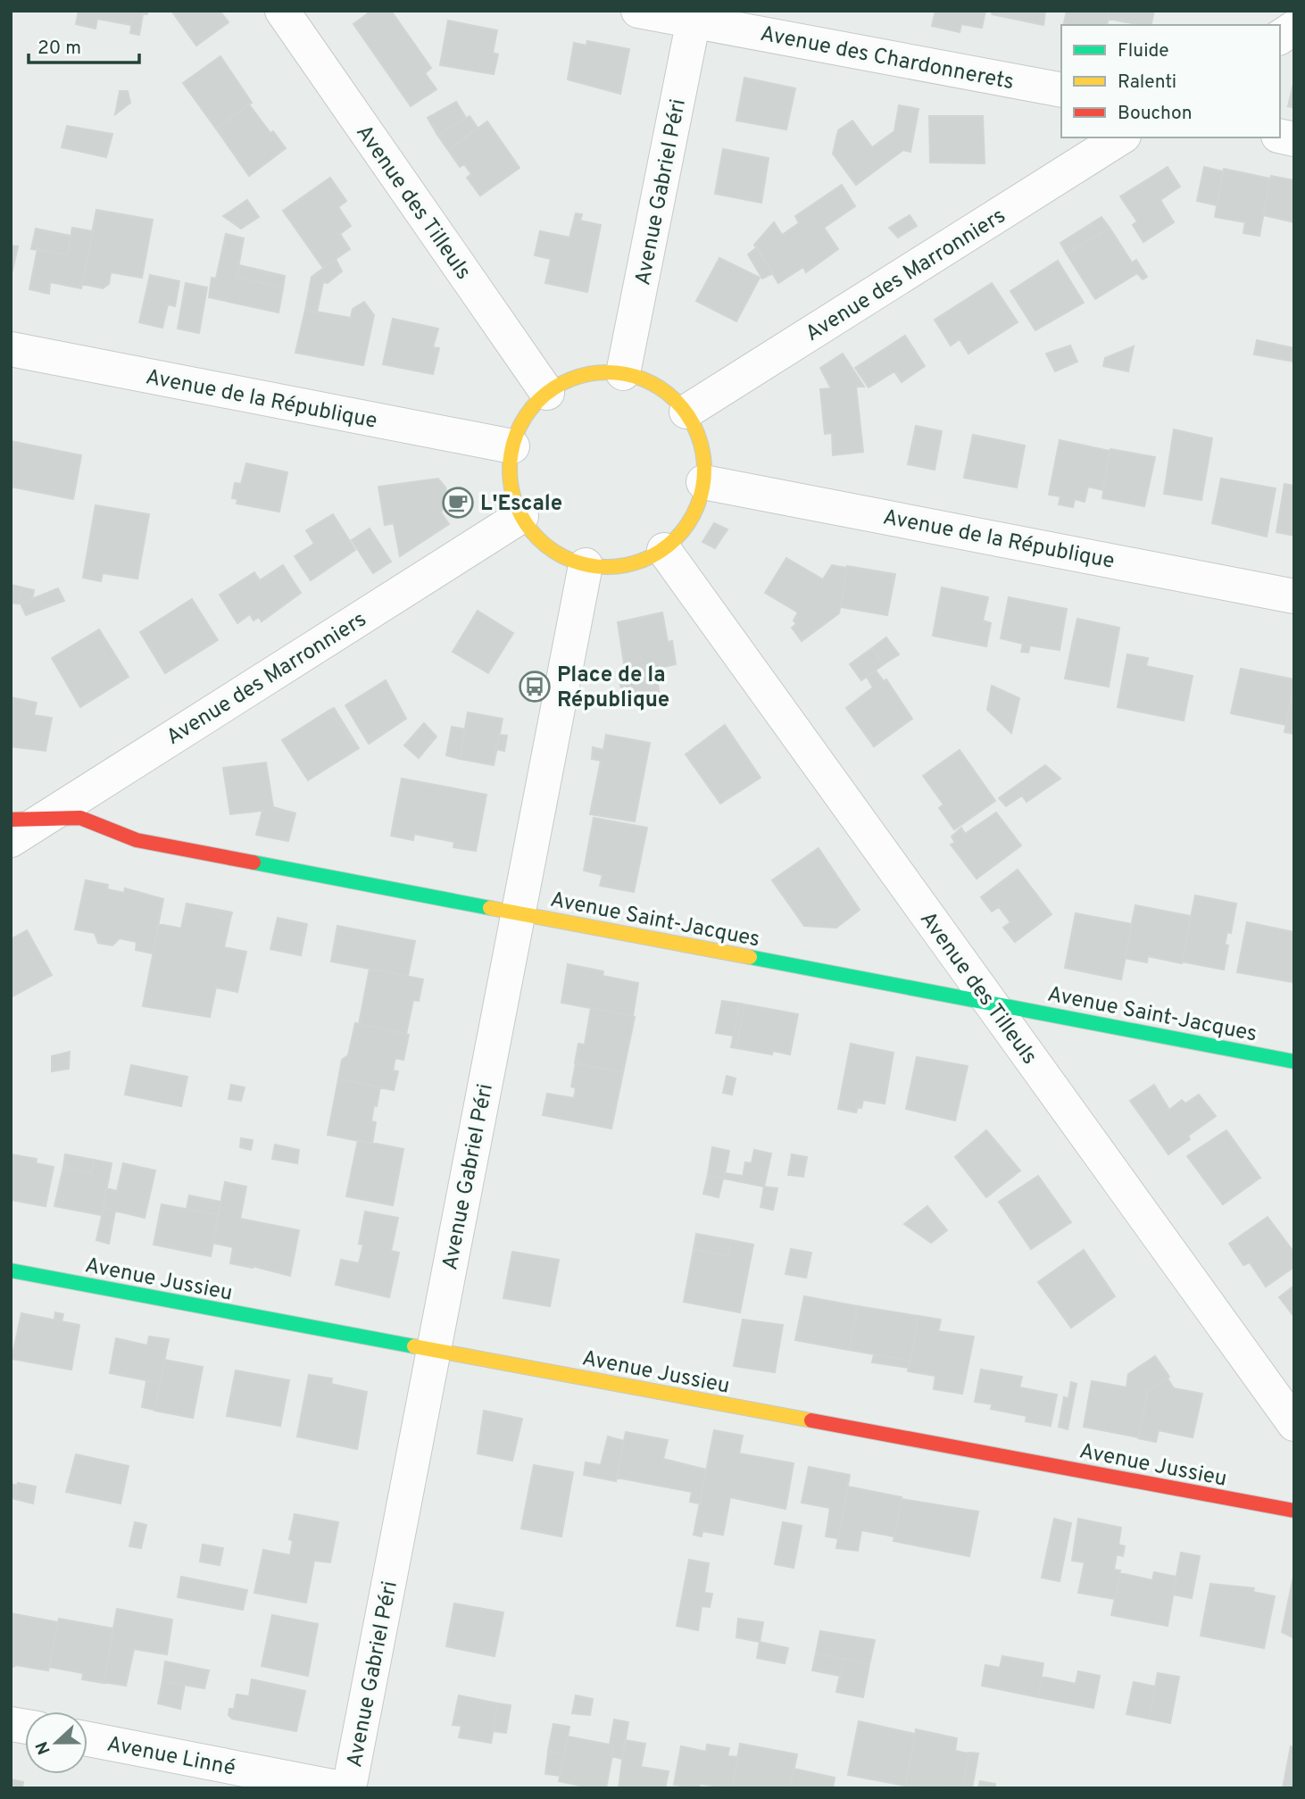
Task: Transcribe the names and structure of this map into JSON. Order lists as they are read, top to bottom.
{
  "streets": {
    "street": [
      "Avenue des Chardonnerets",
      "Avenue Gabriel Péri",
      "Avenue des Tilleuls",
      "Avenue des Marronniers",
      "Avenue de la République",
      "Avenue Saint-Jacques",
      "Avenue Jussieu",
      "Avenue Linné"
    ]
  },
  "crossings": [
    ["Avenue des Chardonnerets", "Avenue Gabriel Péri"],
    ["Avenue Gabriel Péri", "Avenue des Tilleuls"],
    ["Avenue Gabriel Péri", "Avenue des Marronniers"],
    ["Avenue Gabriel Péri", "Avenue de la République"],
    ["Avenue Gabriel Péri", "Avenue Saint-Jacques"],
    ["Avenue Gabriel Péri", "Avenue Jussieu"],
    ["Avenue des Tilleuls", "Avenue des Marronniers"],
    ["Avenue des Tilleuls", "Avenue de la République"],
    ["Avenue des Tilleuls", "Avenue Saint-Jacques"],
    ["Avenue des Marronniers", "Avenue de la République"],
    ["Avenue des Marronniers", "Avenue Saint-Jacques"]
  ],
  "places": {
    "cafe": ["L'Escale"],
    "bus stop": ["Place de la République"]
  },
  "legend": ["Fluide", "Ralenti", "Bouchon"],
  "scale_bar": "20 m",
  "north": "left"
}
